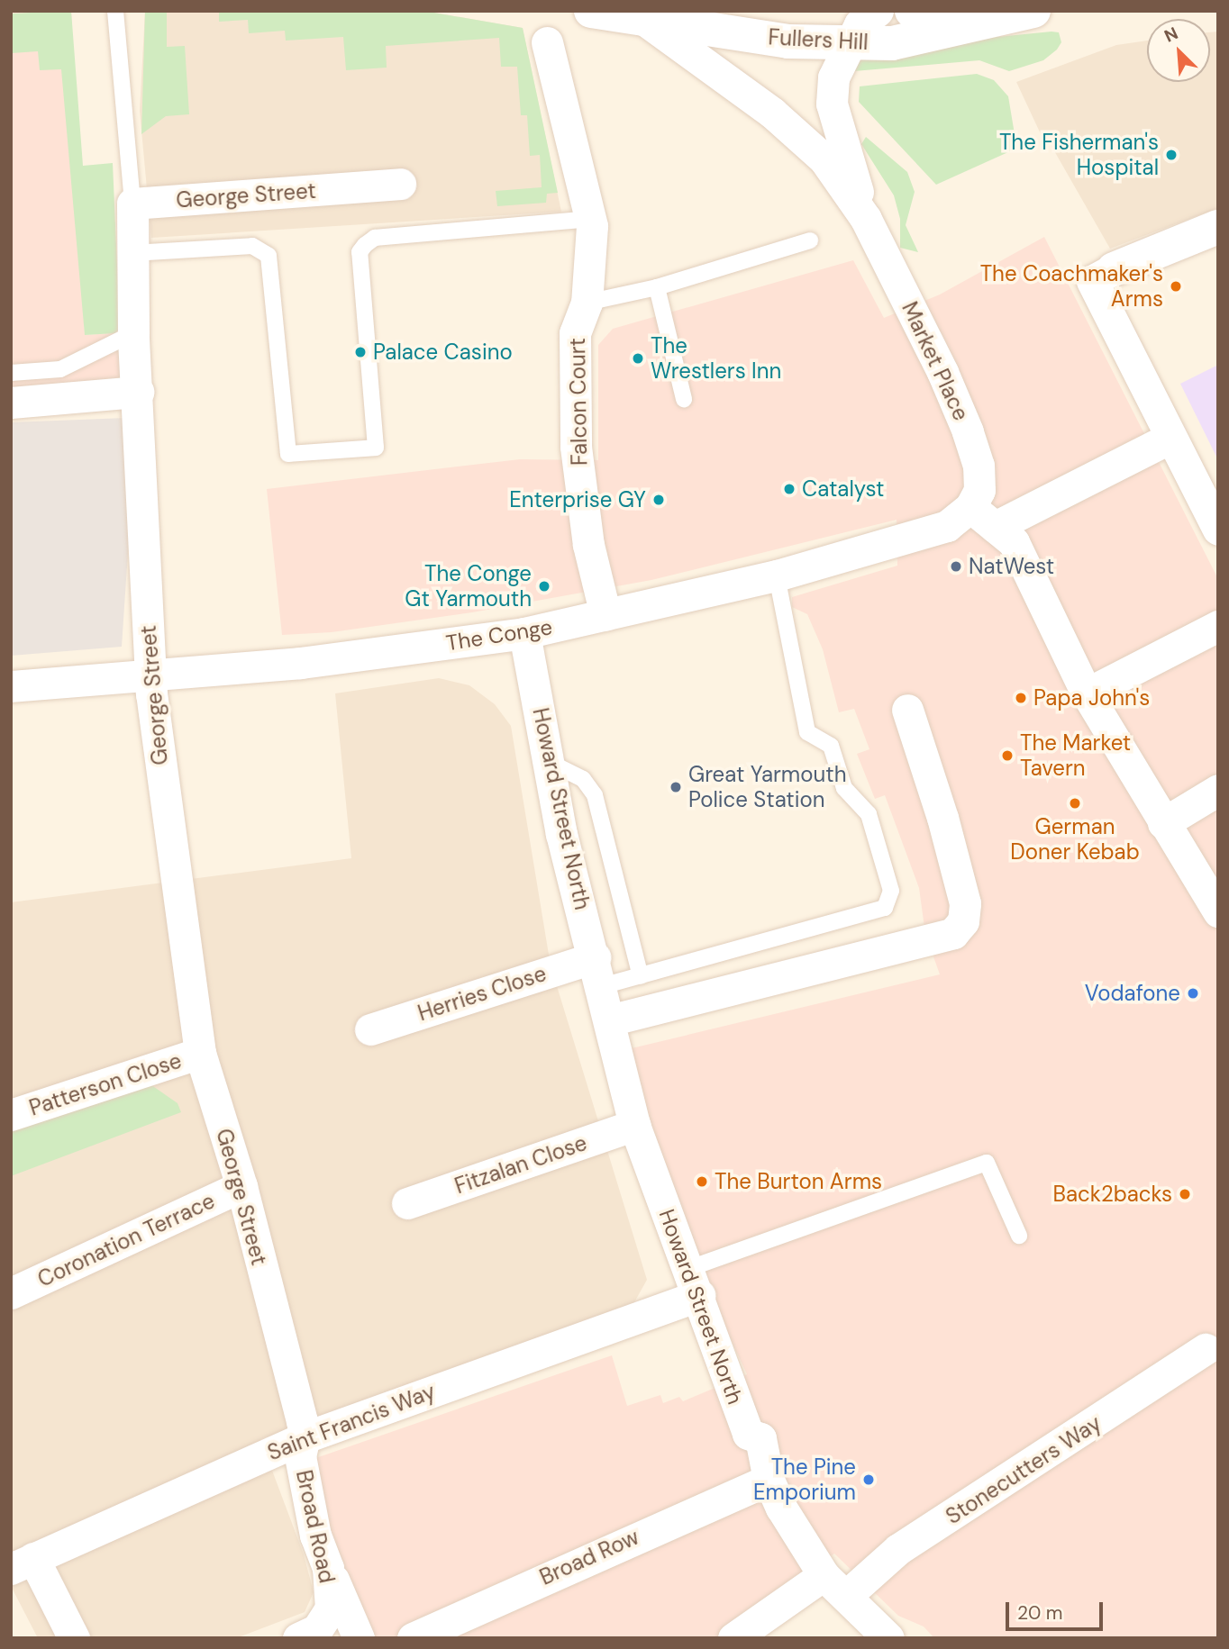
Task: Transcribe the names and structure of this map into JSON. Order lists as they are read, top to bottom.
{
  "streets": {
    "main road": ["Fullers Hill"],
    "street": [
      "George Street",
      "Market Place",
      "Falcon Court",
      "The Conge",
      "Howard Street North",
      "Herries Close",
      "Patterson Close",
      "Fitzalan Close",
      "Coronation Terrace",
      "Saint Francis Way",
      "Stonecutters Way",
      "Broad Road",
      "Broad Row"
    ]
  },
  "crossings": [
    ["Fullers Hill", "Market Place"],
    ["George Street", "The Conge"],
    ["George Street", "Patterson Close"],
    ["George Street", "Coronation Terrace"],
    ["George Street", "Saint Francis Way"],
    ["George Street", "Broad Road"],
    ["Market Place", "The Conge"],
    ["Falcon Court", "The Conge"],
    ["The Conge", "Howard Street North"],
    ["Howard Street North", "Herries Close"],
    ["Howard Street North", "Fitzalan Close"],
    ["Howard Street North", "Saint Francis Way"],
    ["Howard Street North", "Stonecutters Way"],
    ["Howard Street North", "Broad Row"],
    ["Saint Francis Way", "Broad Road"]
  ],
  "places": [
    "The Fisherman's Hospital",
    "The Coachmaker's Arms",
    "Palace Casino",
    "The Wrestlers Inn",
    "Catalyst",
    "Enterprise GY",
    "NatWest",
    "The Conge Gt Yarmouth",
    "Papa John's",
    "The Market Tavern",
    "Great Yarmouth Police Station",
    "German Doner Kebab",
    "Vodafone",
    "The Burton Arms",
    "Back2backs",
    "The Pine Emporium"
  ],
  "scale_bar": "20 m",
  "north": "top left"
}
